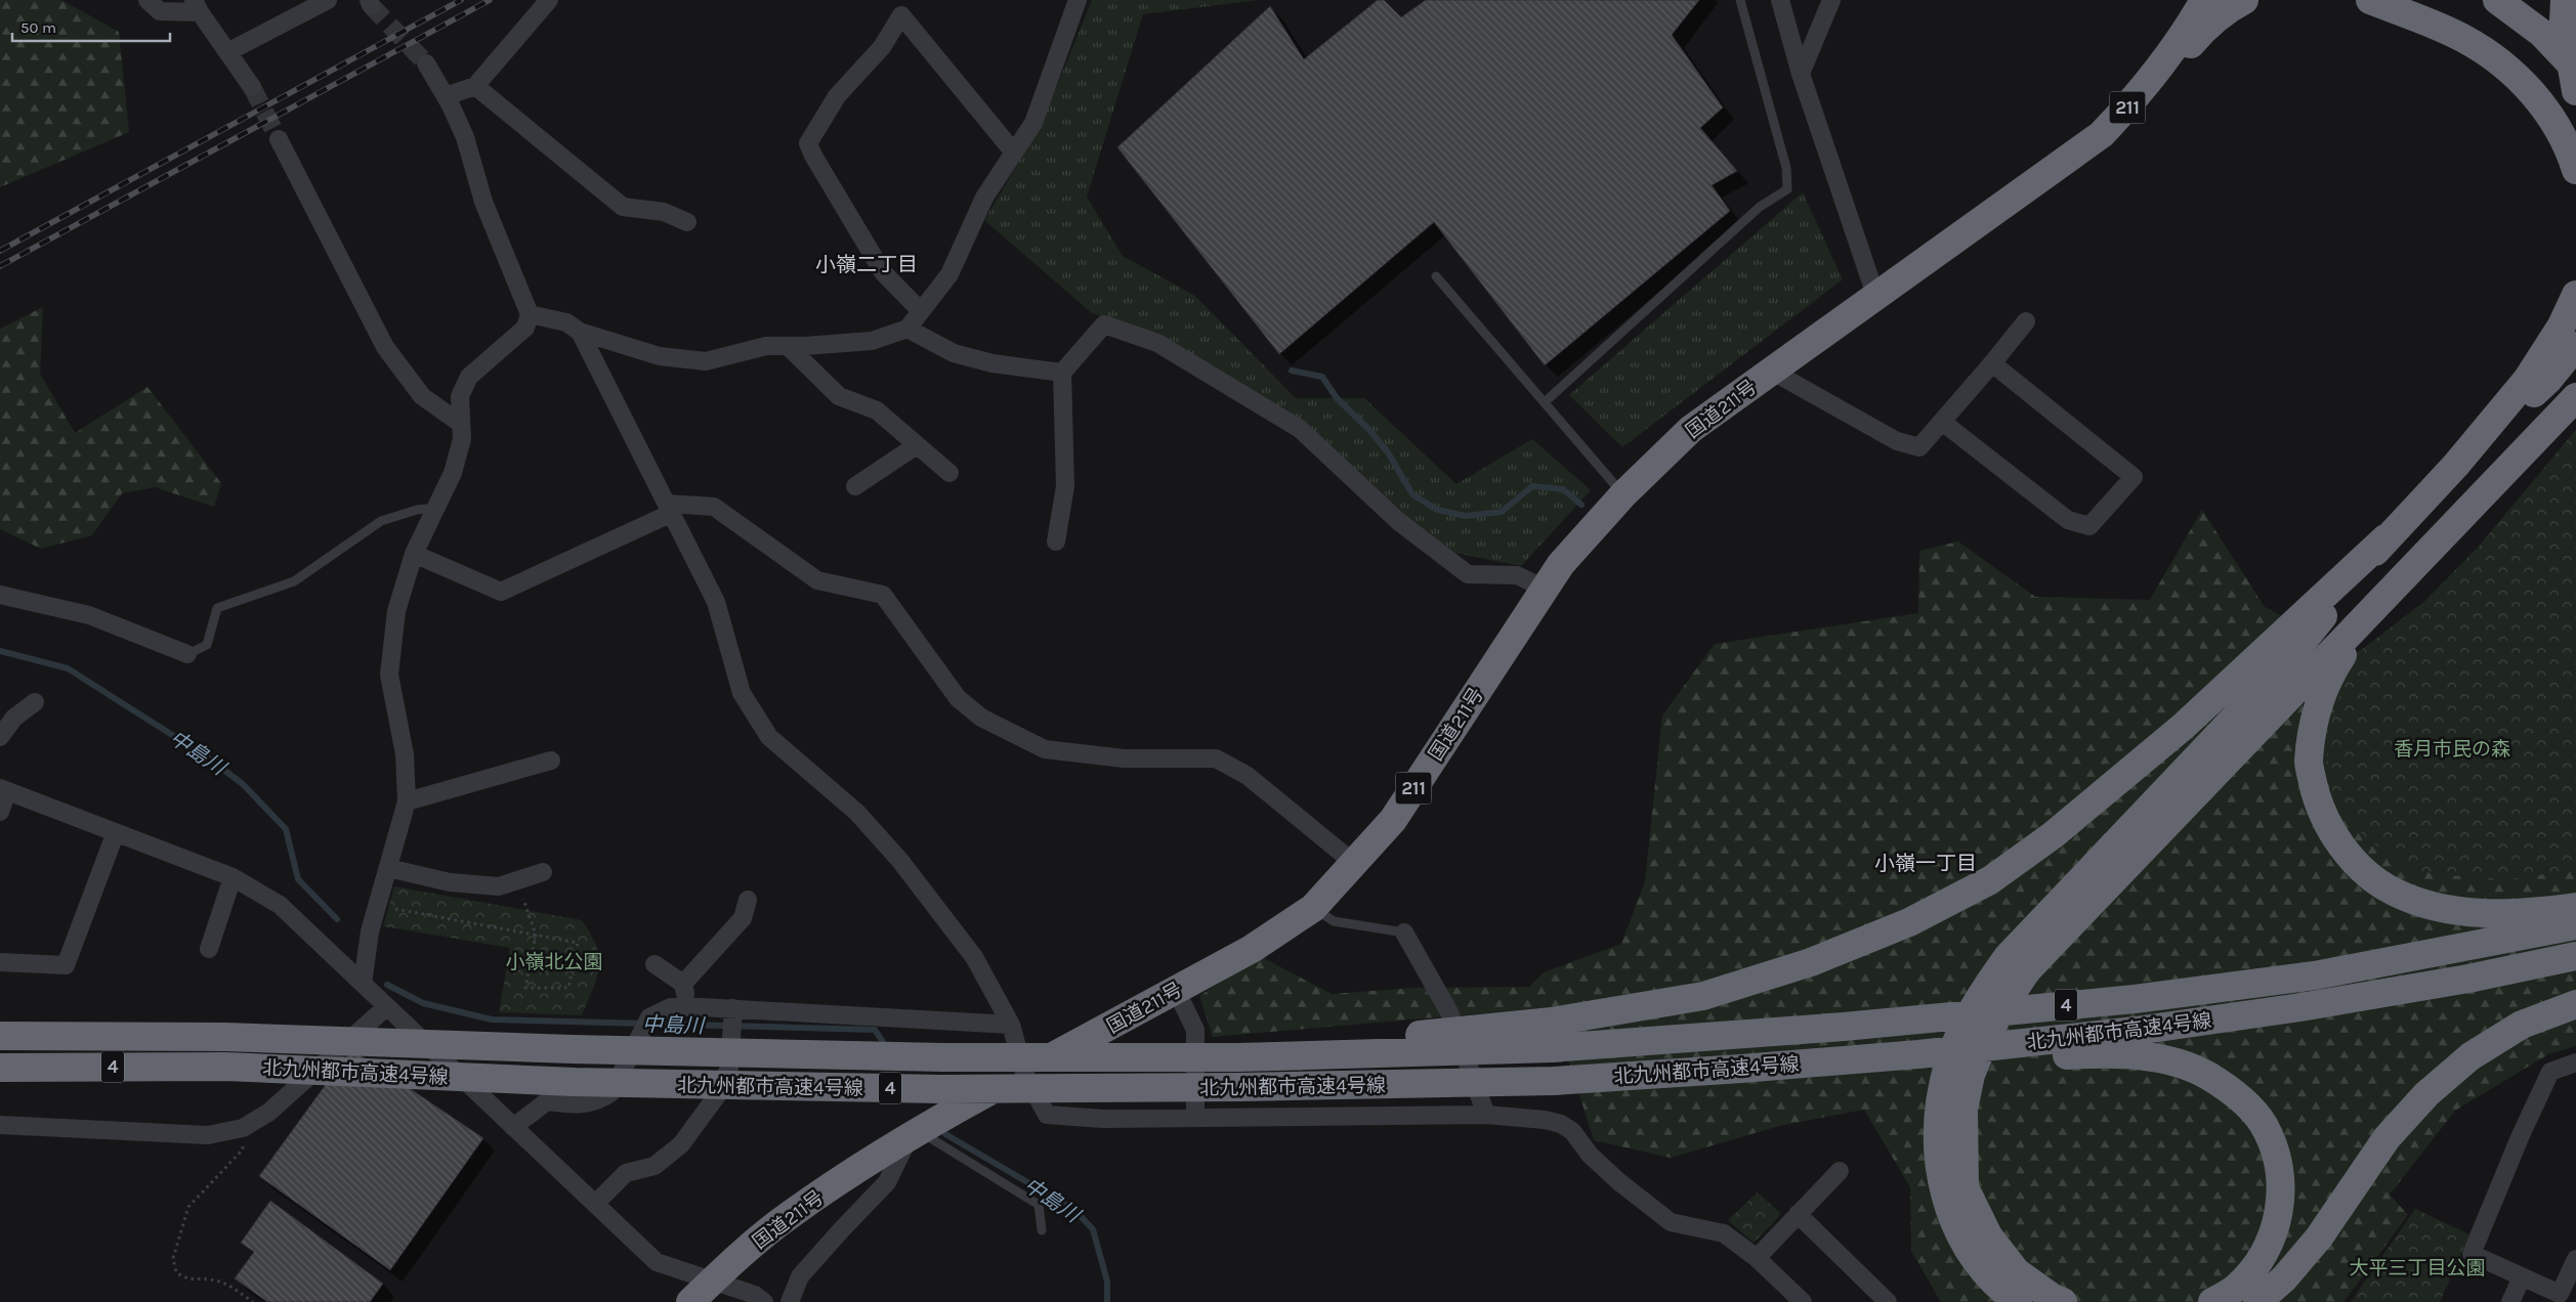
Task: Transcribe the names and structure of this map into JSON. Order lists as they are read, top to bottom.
{
  "streets": {
    "highway": [
      "211",
      "国道211号",
      "4",
      "北九州都市高速4号線"
    ]
  },
  "districts": ["小嶺二丁目", "小嶺一丁目"],
  "water": ["中島川"],
  "parks": ["香月市民の森", "小嶺北公園", "大平三丁目公園"],
  "scale_bar": "50 m"
}
